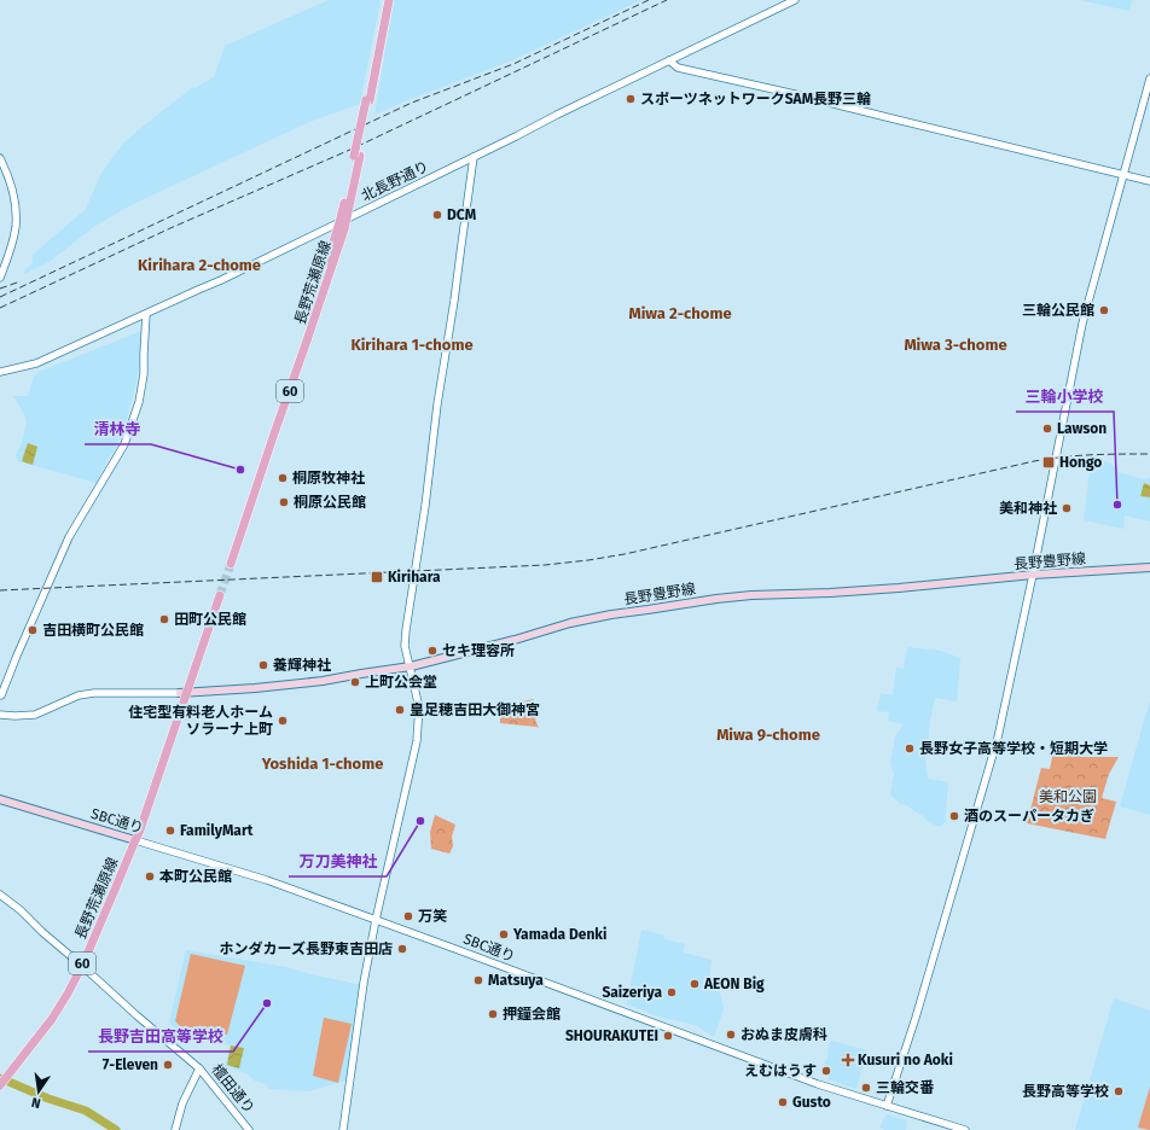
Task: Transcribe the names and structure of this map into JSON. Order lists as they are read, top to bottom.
{
  "streets": {
    "main road": [
      "長野荒瀬原線",
      "60",
      "長野豊野線",
      "SBC通り"
    ],
    "street": ["北長野通り", "檀田通り"]
  },
  "crossings": [
    ["北長野通り", "長野荒瀬原線"],
    ["長野荒瀬原線", "長野豊野線"],
    ["長野荒瀬原線", "SBC通り"],
    ["長野荒瀬原線", "檀田通り"]
  ],
  "districts": [
    "Kirihara 2-chome",
    "Miwa 2-chome",
    "Kirihara 1-chome",
    "Miwa 3-chome",
    "Miwa 9-chome",
    "Yoshida 1-chome"
  ],
  "parks": ["美和公園"],
  "places": {
    "other": [
      "スポーツネットワークSAM長野三輪",
      "DCM",
      "三輪公民館",
      "Lawson",
      "清林寺",
      "桐原牧神社",
      "桐原公民館",
      "三輪小学校",
      "美和神社",
      "田町公民館",
      "吉田横町公民館",
      "セキ理容所",
      "養輝神社",
      "上町公会堂",
      "皇足穂吉田大御神宮",
      "住宅型有料老人ホーム ソラーナ上町",
      "長野女子高等学校・短期大学",
      "酒のスーパータカぎ",
      "万刀美神社",
      "FamilyMart",
      "本町公民館",
      "万笑",
      "Yamada Denki",
      "ホンダカーズ長野東吉田店",
      "Matsuya",
      "AEON Big",
      "Saizeriya",
      "長野吉田高等学校",
      "押鐘会館",
      "おぬま皮膚科",
      "SHOURAKUTEI",
      "7-Eleven",
      "えむはうす",
      "三輪交番",
      "長野高等学校",
      "Gusto"
    ],
    "transit": ["Hongo", "Kirihara"],
    "health": ["Kusuri no Aoki"]
  },
  "north": "bottom"
}
